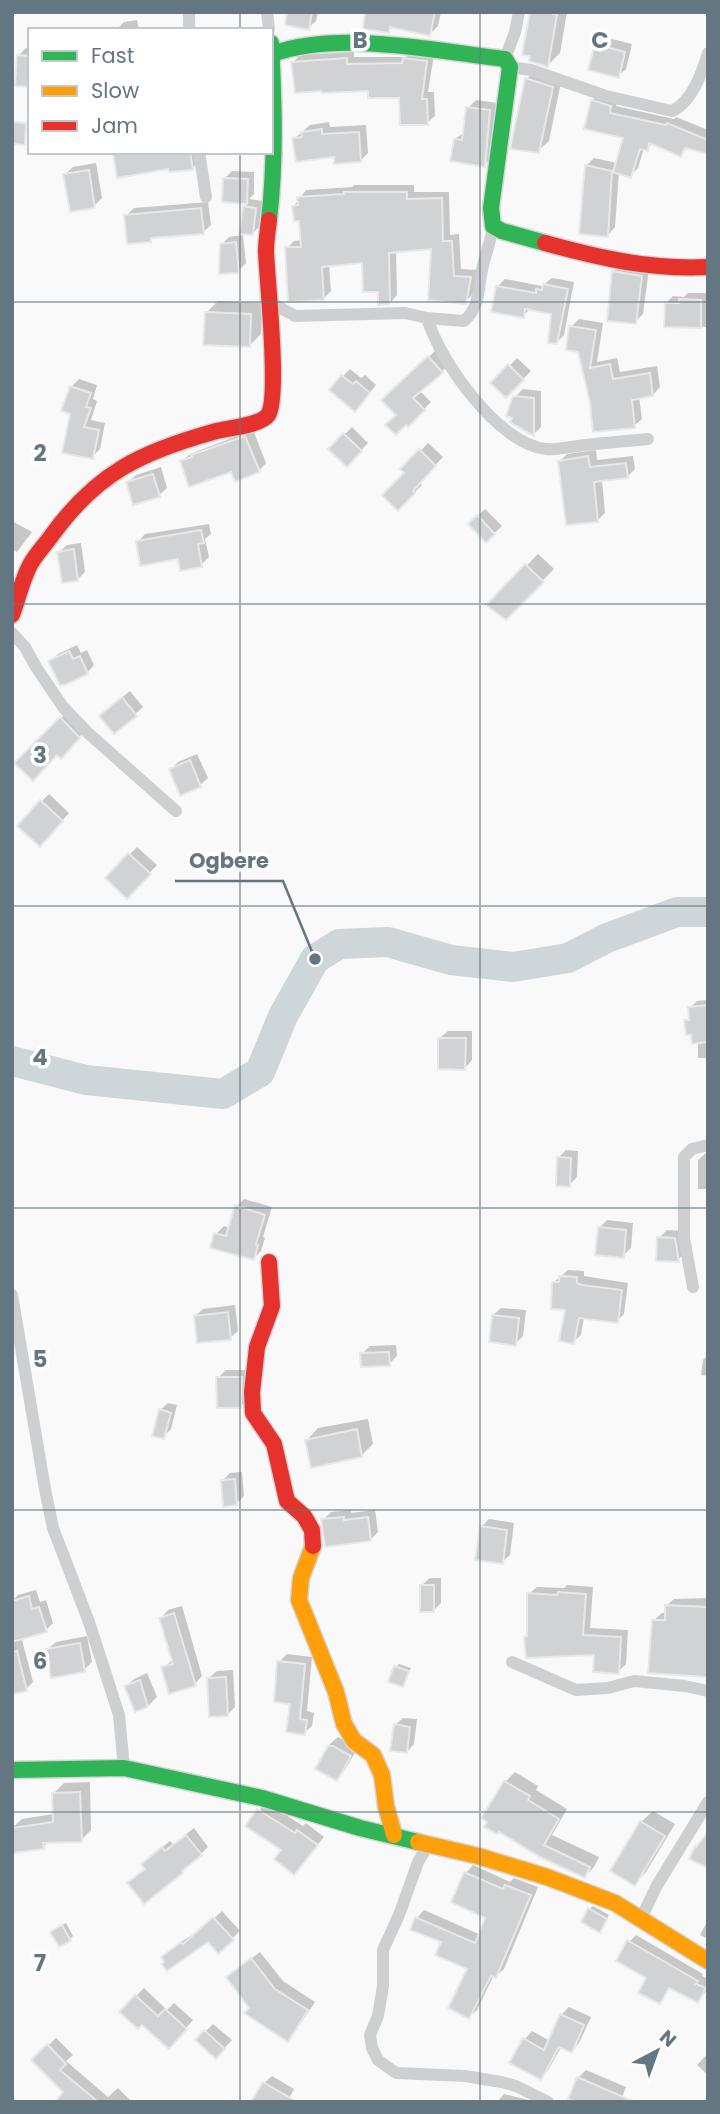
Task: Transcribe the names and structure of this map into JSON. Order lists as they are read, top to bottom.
{
  "places": ["Ogbere"],
  "legend": ["Fast", "Slow", "Jam"],
  "north": "top right",
  "grid": {
    "columns": ["B", "C"],
    "rows": [
      "2",
      "3",
      "4",
      "5",
      "6",
      "7"
    ]
  }
}
